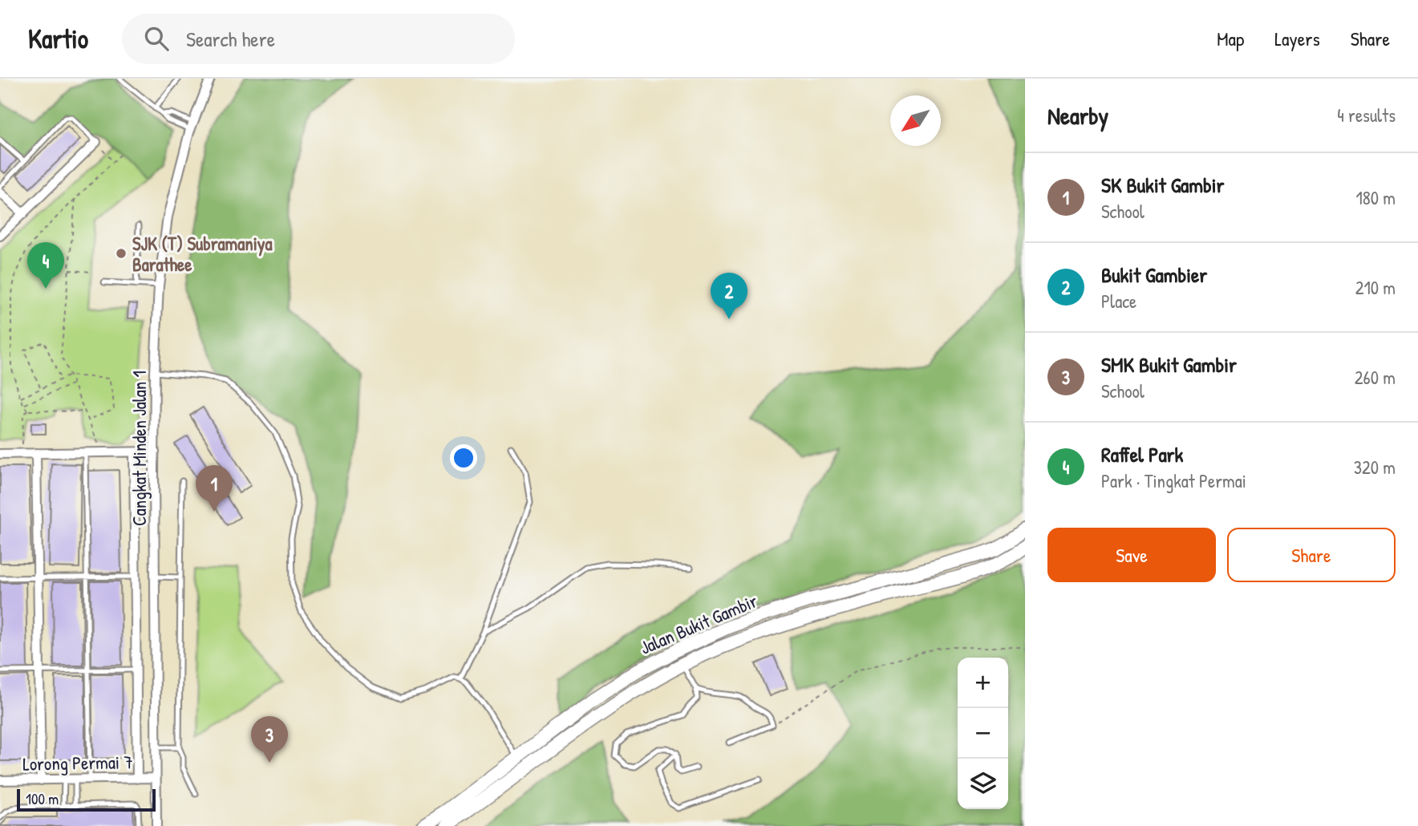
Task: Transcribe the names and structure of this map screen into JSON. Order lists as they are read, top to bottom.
{
  "streets": {
    "main road": ["Jalan Bukit Gambir"],
    "street": ["Cangkat Minden Jalan 1", "Lorong Permai 7"]
  },
  "crossings": [
    ["Cangkat Minden Jalan 1", "Lorong Permai 7"]
  ],
  "places": ["SJK (T) Subramaniya Barathee"],
  "scale_bar": "100 m",
  "north": "bottom left",
  "page": {
    "header": "Kartio",
    "search": "Search here",
    "nav": ["Map", "Layers", "Share"],
    "heading": ["Nearby", "4 results"],
    "list": [
      {
        "mark": "1",
        "name": "SK Bukit Gambir",
        "note": "School",
        "value": "180 m"
      },
      {
        "mark": "2",
        "name": "Bukit Gambier",
        "note": "Place",
        "value": "210 m"
      },
      {
        "mark": "3",
        "name": "SMK Bukit Gambir",
        "note": "School",
        "value": "260 m"
      },
      {
        "mark": "4",
        "name": "Raffel Park",
        "note": "Park · Tingkat Permai",
        "value": "320 m"
      }
    ],
    "pins": [
      "4",
      "2",
      "1",
      "3"
    ],
    "buttons": ["Save", "Share"],
    "map_buttons": ["+", "−"],
    "scale": "100 m"
  }
}
